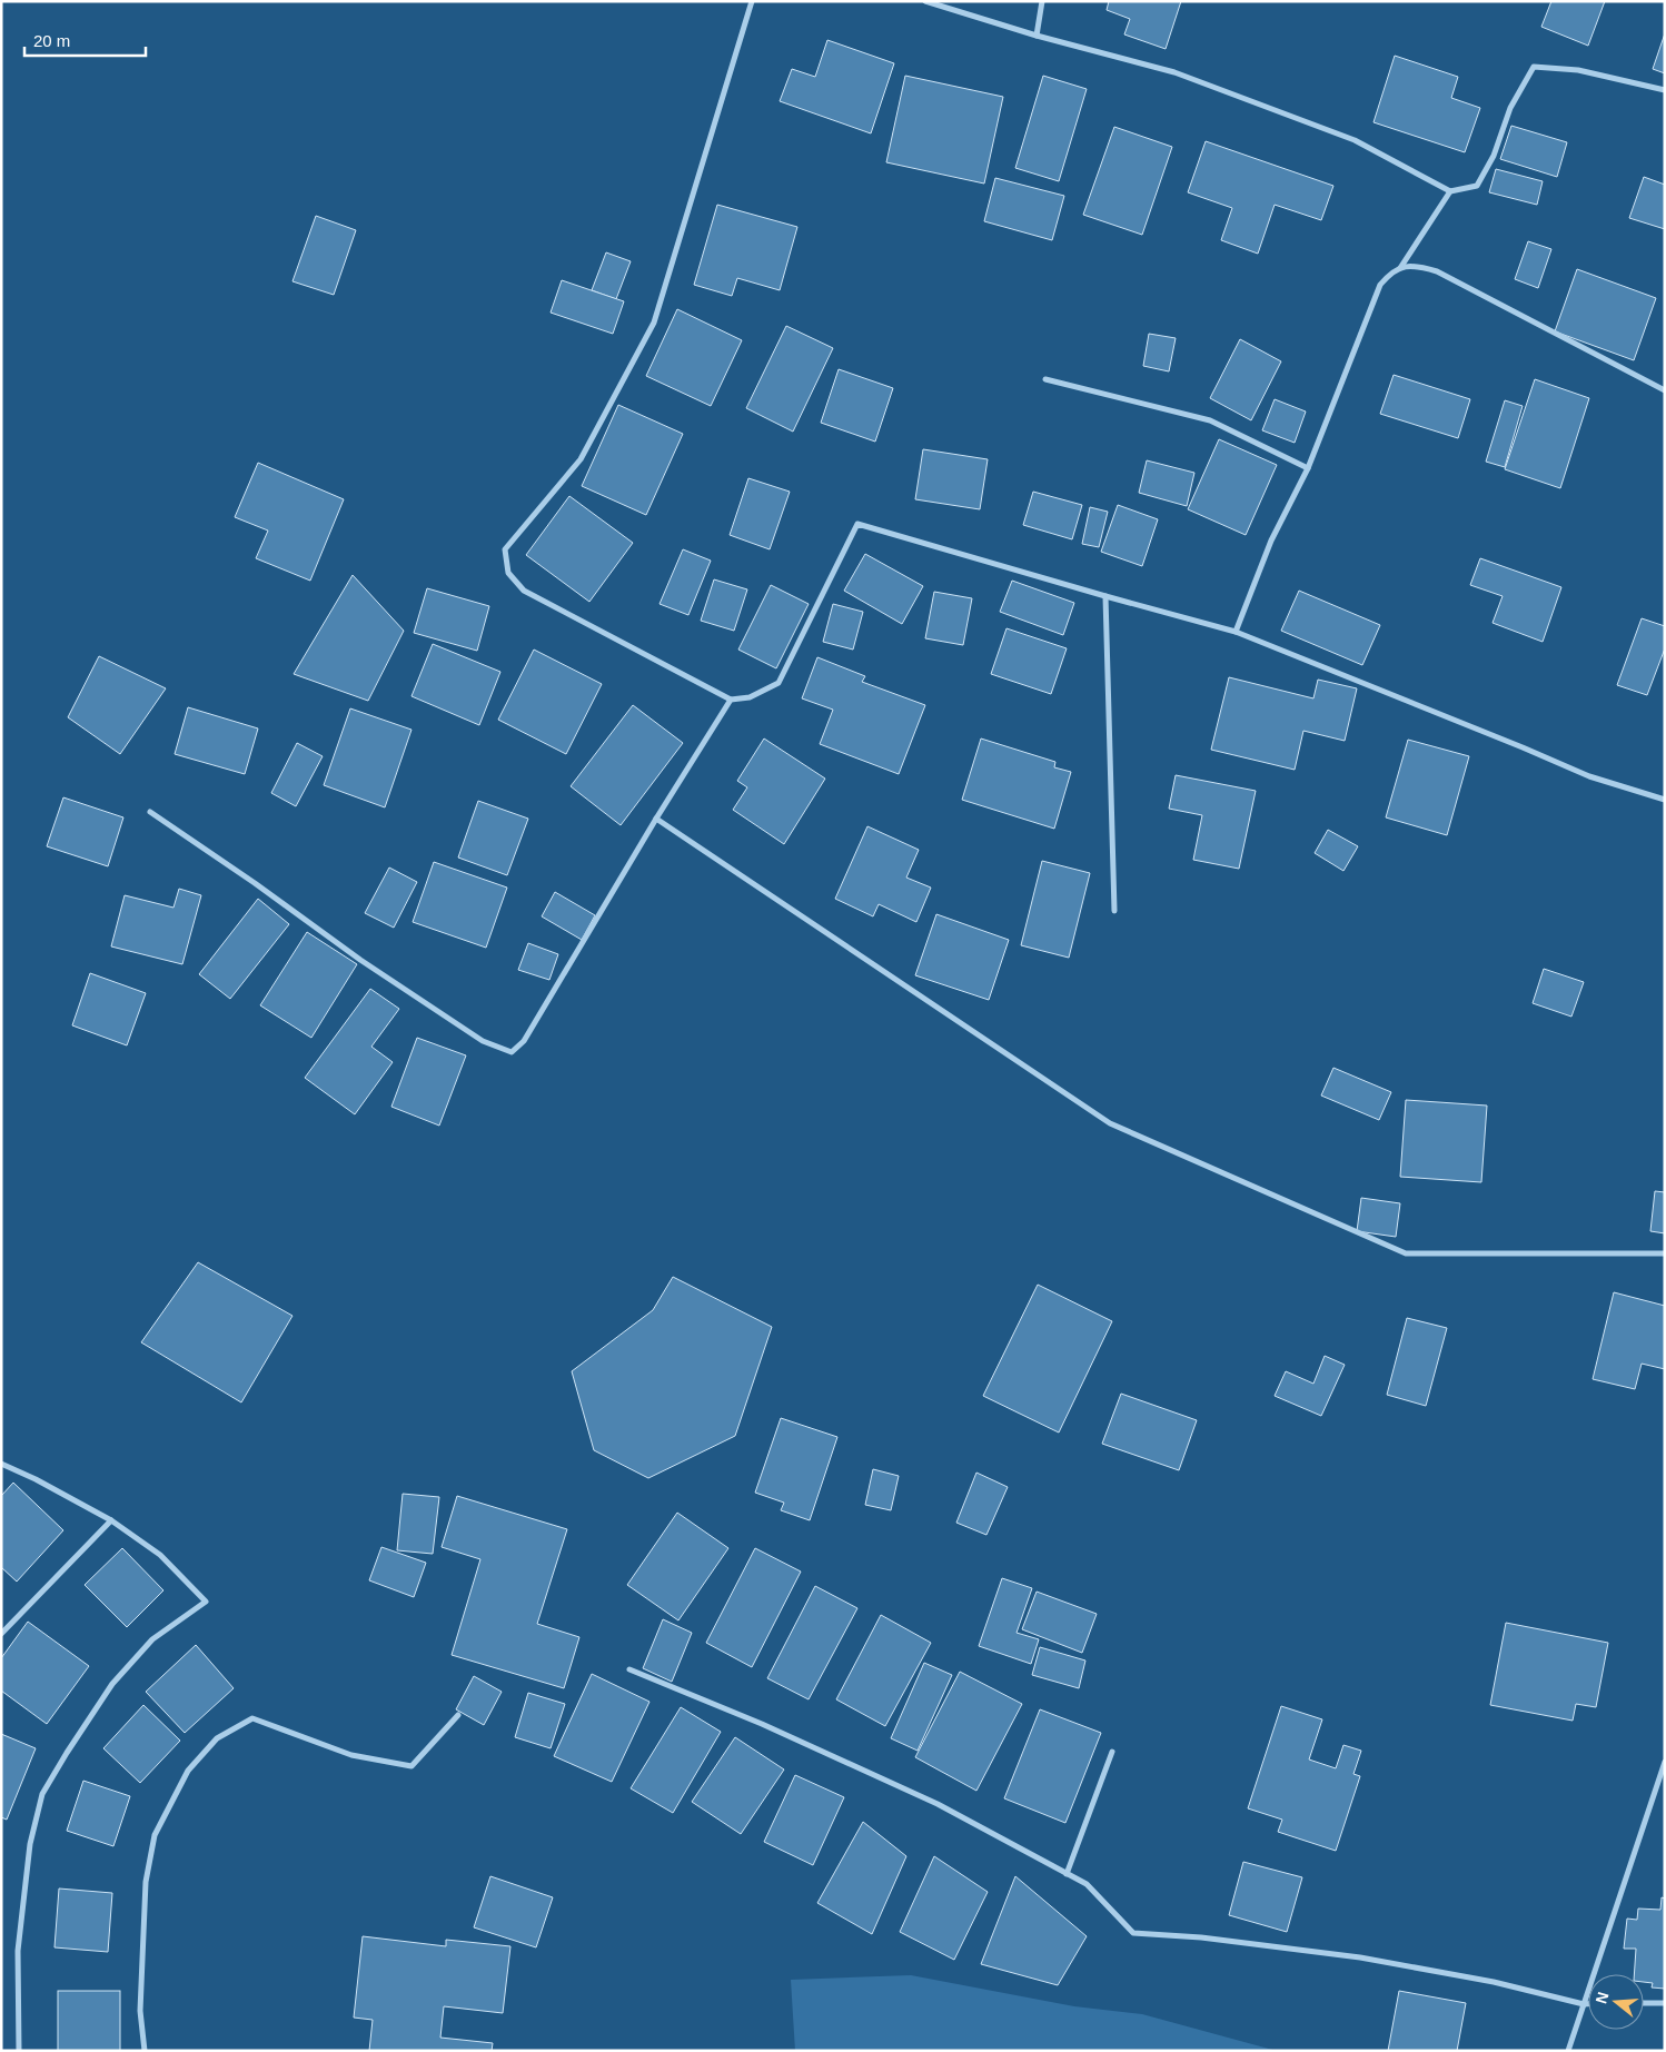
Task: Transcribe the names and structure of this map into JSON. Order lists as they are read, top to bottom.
{
  "scale_bar": "20 m",
  "north": "left"
}
